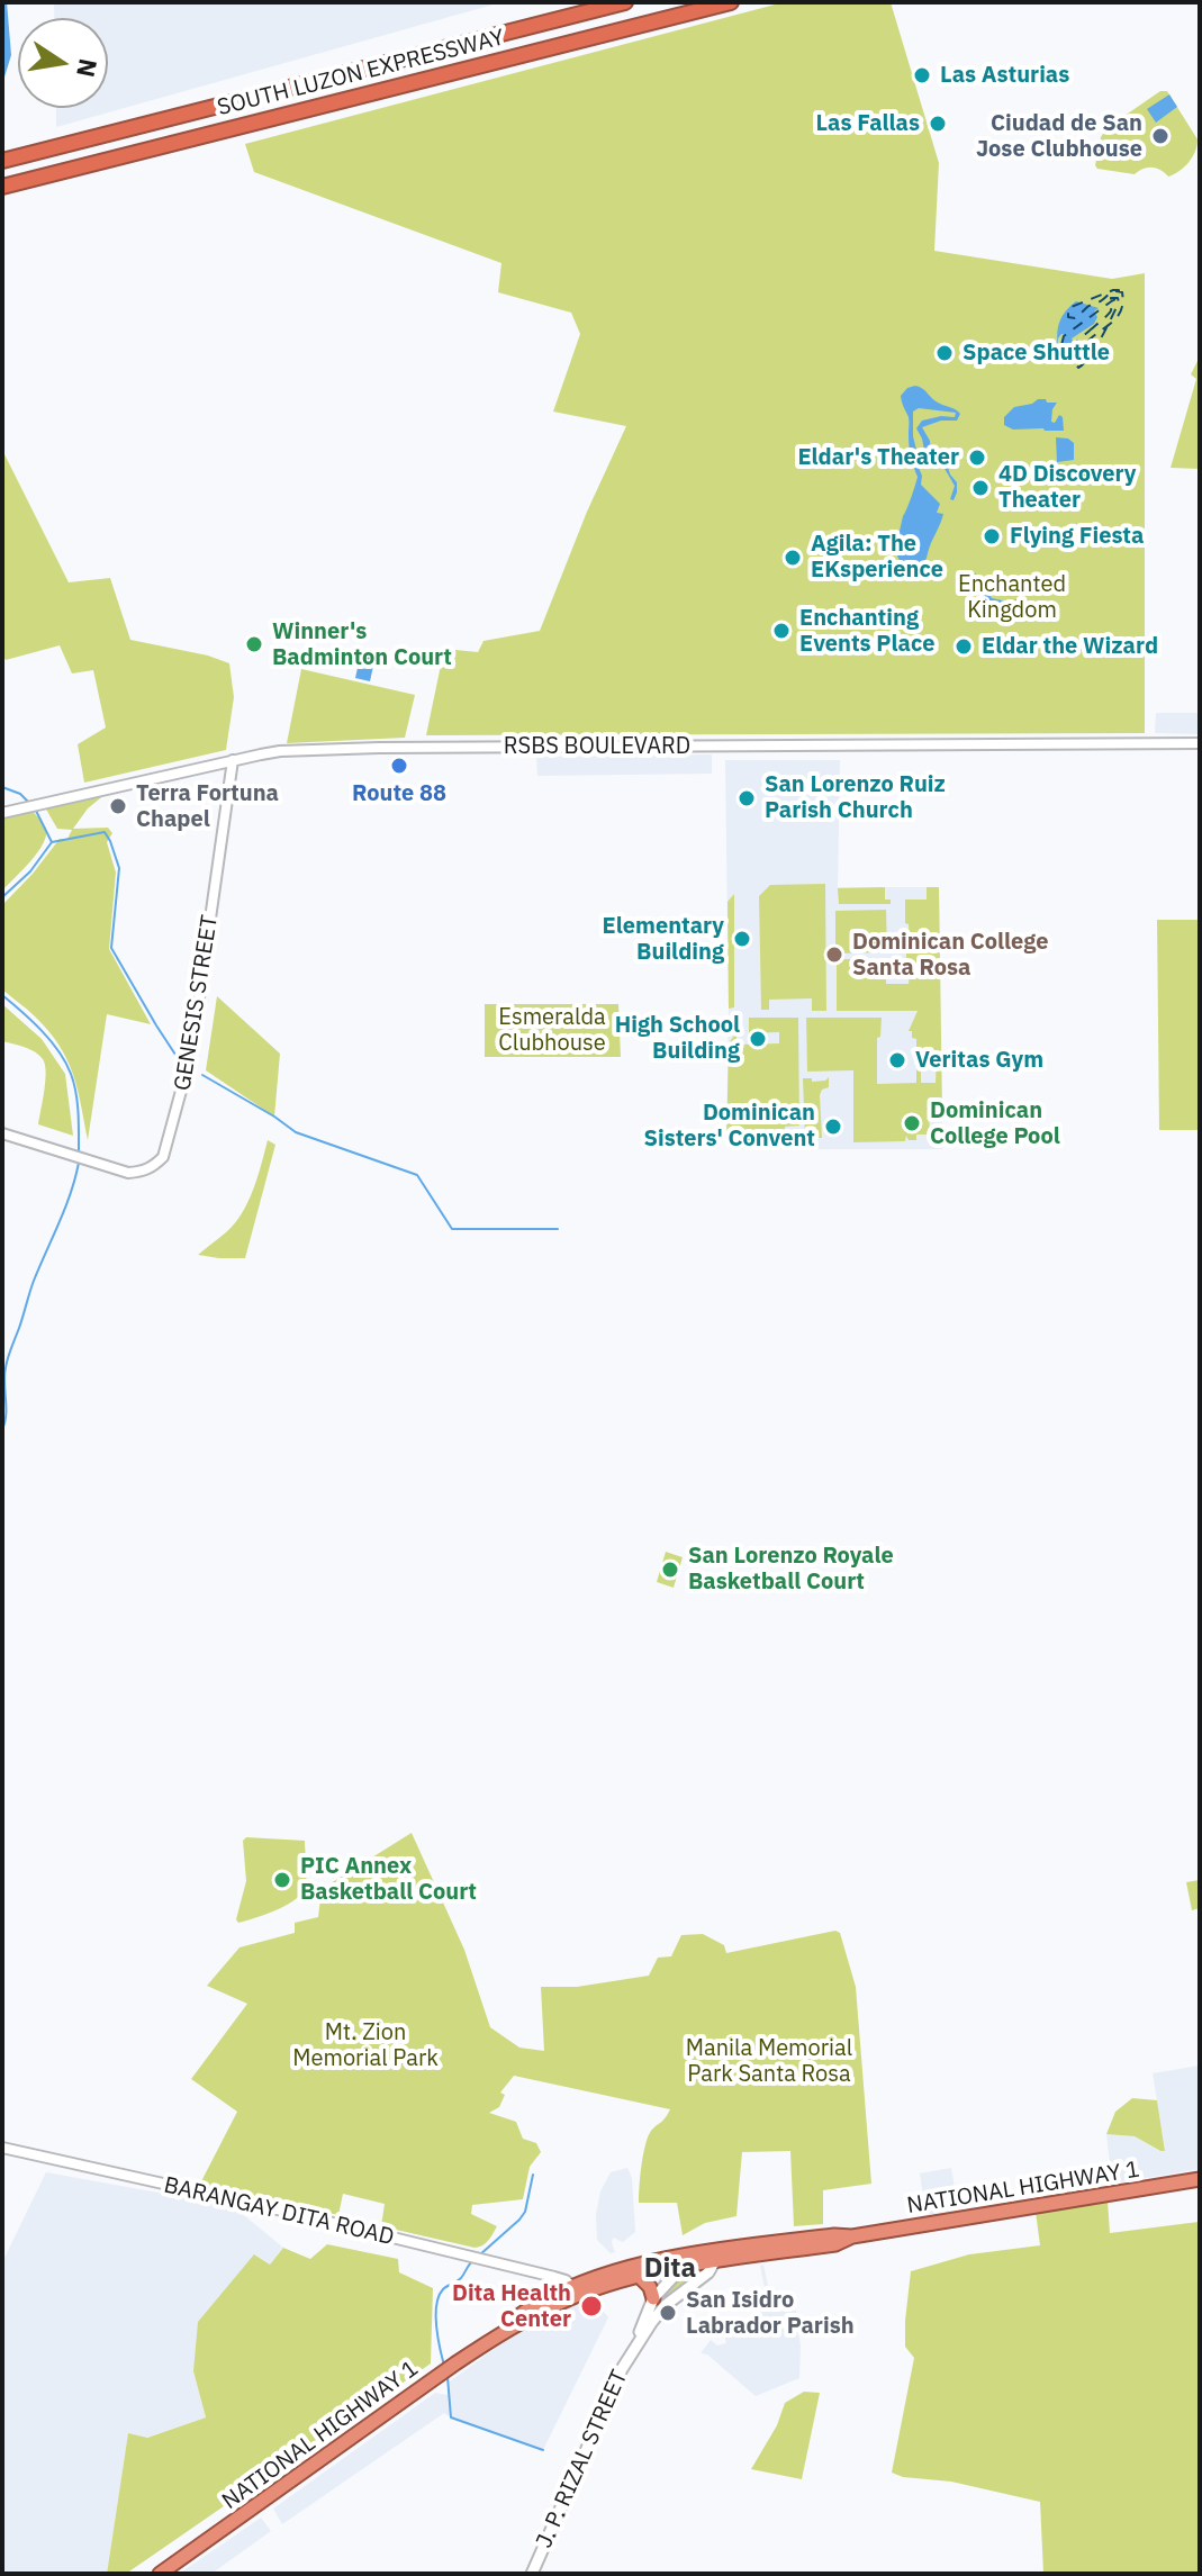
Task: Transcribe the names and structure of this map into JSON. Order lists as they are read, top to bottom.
{
  "streets": {
    "highway": ["SOUTH LUZON EXPRESSWAY", "NATIONAL HIGHWAY 1"],
    "main road": ["J. P. RIZAL STREET"],
    "street": ["RSBS BOULEVARD", "GENESIS STREET", "BARANGAY DITA ROAD"]
  },
  "crossings": [
    ["RSBS BOULEVARD", "GENESIS STREET"],
    ["NATIONAL HIGHWAY 1", "BARANGAY DITA ROAD"],
    ["NATIONAL HIGHWAY 1", "J. P. RIZAL STREET"]
  ],
  "districts": ["Dita"],
  "parks": [
    "Enchanted Kingdom",
    "Esmeralda Clubhouse",
    "Mt. Zion Memorial Park",
    "Manila Memorial Park Santa Rosa"
  ],
  "places": [
    "Las Asturias",
    "Las Fallas",
    "Ciudad de San Jose Clubhouse",
    "Space Shuttle",
    "Eldar's Theater",
    "4D Discovery Theater",
    "Flying Fiesta",
    "Agila: The EKsperience",
    "Enchanting Events Place",
    "Winner's Badminton Court",
    "Eldar the Wizard",
    "Route 88",
    "San Lorenzo Ruiz Parish Church",
    "Terra Fortuna Chapel",
    "Elementary Building",
    "Dominican College Santa Rosa",
    "High School Building",
    "Veritas Gym",
    "Dominican College Pool",
    "Dominican Sisters' Convent",
    "San Lorenzo Royale Basketball Court",
    "PIC Annex Basketball Court",
    "Dita Health Center",
    "San Isidro Labrador Parish"
  ],
  "north": "right"
}
